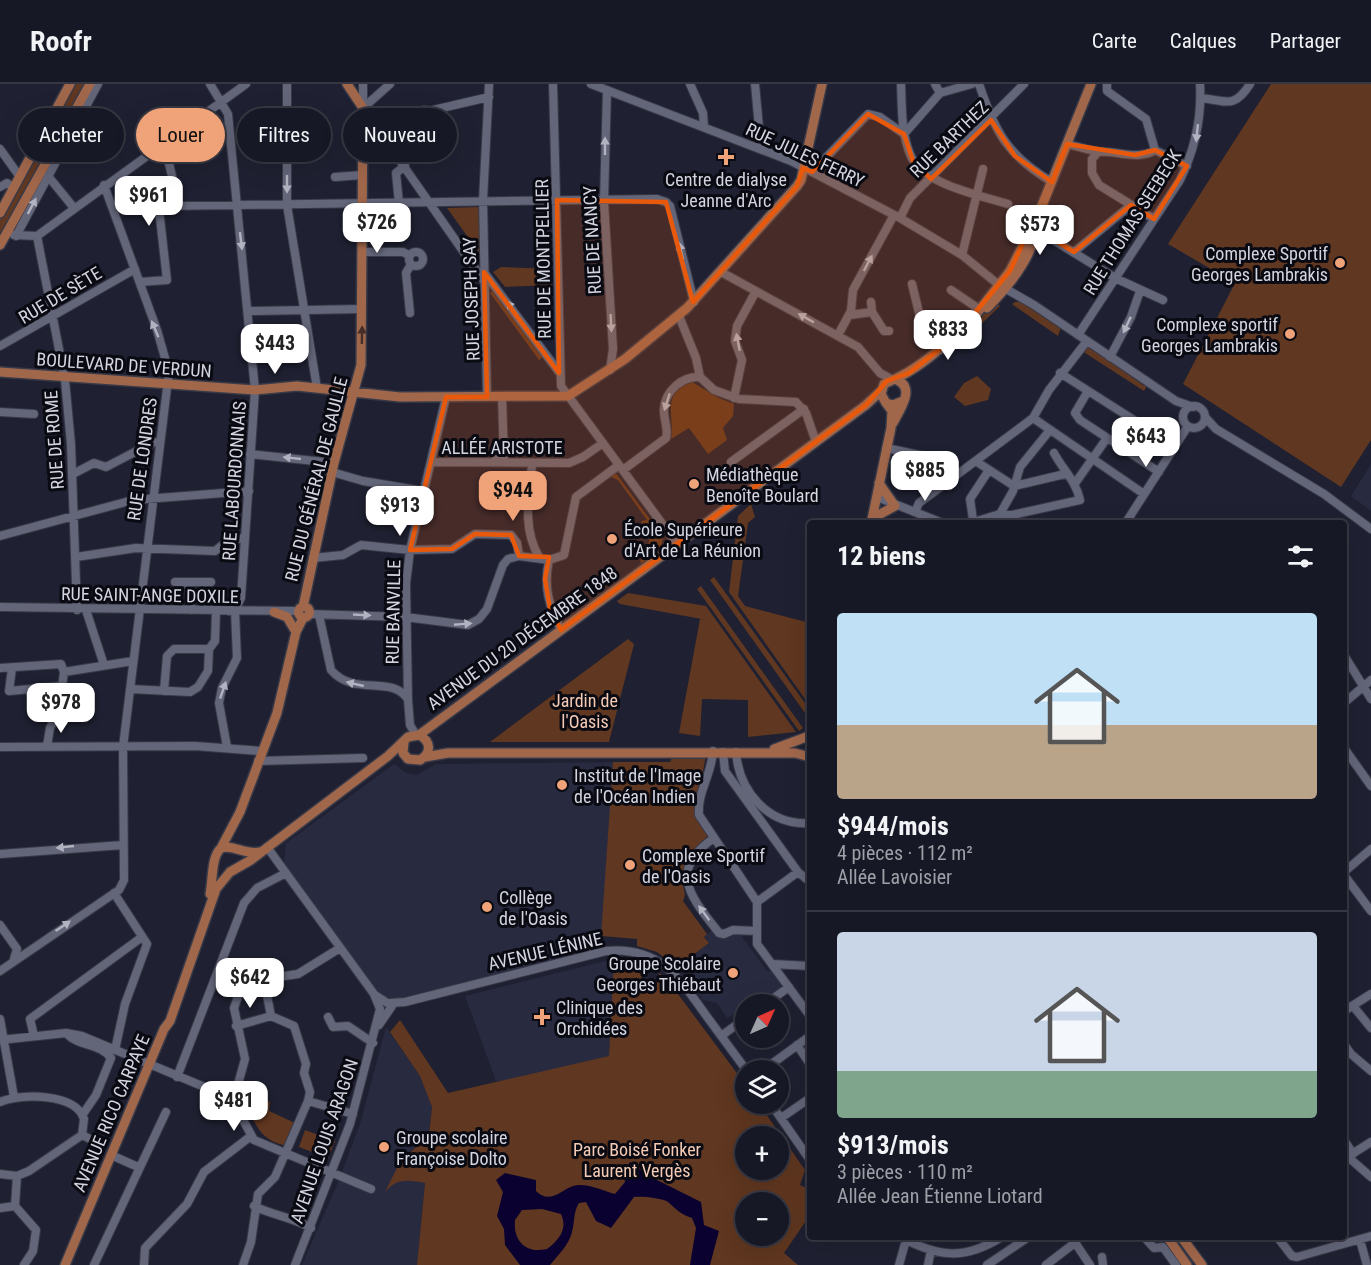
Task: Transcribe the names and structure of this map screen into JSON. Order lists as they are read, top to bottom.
{
  "streets": {
    "main road": [
      "BOULEVARD DE VERDUN",
      "RUE DU GÉNÉRAL DE GAULLE",
      "AVENUE DU 20 DÉCEMBRE 1848",
      "AVENUE RICO CARPAYE"
    ],
    "street": [
      "RUE BARTHEZ",
      "RUE JULES FERRY",
      "RUE THOMAS SEEBECK",
      "RUE DE NANCY",
      "RUE DE MONTPELLIER",
      "RUE DE SÈTE",
      "RUE JOSEPH SAY",
      "RUE DE ROME",
      "ALLÉE ARISTOTE",
      "RUE DE LONDRES",
      "RUE LABOURDONNAIS",
      "RUE SAINT-ANGE DOXILE",
      "RUE BANVILLE",
      "AVENUE LÉNINE",
      "AVENUE LOUIS ARAGON"
    ]
  },
  "crossings": [
    ["RUE BARTHEZ", "RUE JULES FERRY"],
    ["RUE JULES FERRY", "RUE THOMAS SEEBECK"],
    ["RUE JULES FERRY", "RUE DE NANCY"],
    ["RUE DE MONTPELLIER", "BOULEVARD DE VERDUN"],
    ["RUE DE MONTPELLIER", "ALLÉE ARISTOTE"],
    ["RUE DE MONTPELLIER", "AVENUE DU 20 DÉCEMBRE 1848"],
    ["RUE DE SÈTE", "RUE DE ROME"],
    ["RUE DE SÈTE", "RUE DE LONDRES"],
    ["RUE JOSEPH SAY", "BOULEVARD DE VERDUN"],
    ["BOULEVARD DE VERDUN", "RUE DE ROME"],
    ["BOULEVARD DE VERDUN", "RUE DE LONDRES"],
    ["BOULEVARD DE VERDUN", "RUE DU GÉNÉRAL DE GAULLE"],
    ["BOULEVARD DE VERDUN", "RUE LABOURDONNAIS"],
    ["BOULEVARD DE VERDUN", "RUE BANVILLE"],
    ["RUE DE ROME", "RUE SAINT-ANGE DOXILE"],
    ["ALLÉE ARISTOTE", "RUE BANVILLE"],
    ["RUE DE LONDRES", "RUE SAINT-ANGE DOXILE"],
    ["RUE DU GÉNÉRAL DE GAULLE", "RUE SAINT-ANGE DOXILE"],
    ["RUE DU GÉNÉRAL DE GAULLE", "AVENUE RICO CARPAYE"],
    ["RUE SAINT-ANGE DOXILE", "RUE BANVILLE"],
    ["RUE BANVILLE", "AVENUE DU 20 DÉCEMBRE 1848"],
    ["AVENUE LÉNINE", "AVENUE LOUIS ARAGON"]
  ],
  "one_way": ["RUE BARTHEZ", "RUE SAINT-ANGE DOXILE"],
  "parks": ["Jardin de l'Oasis", "Parc Boisé Fonker Laurent Vergès"],
  "places": {
    "health": ["Centre de dialyse Jeanne d'Arc", "Clinique des Orchidées"],
    "other": [
      "Complexe Sportif Georges Lambrakis",
      "Complexe sportif Georges Lambrakis",
      "Médiathèque Benoîte Boulard",
      "École Supérieure d'Art de La Réunion",
      "Institut de l'Image de l'Océan Indien",
      "Complexe Sportif de l'Oasis",
      "Collège de l'Oasis",
      "Groupe Scolaire Georges Thiébaut",
      "Groupe scolaire Françoise Dolto"
    ]
  },
  "north": "top right",
  "page": {
    "header": "Roofr",
    "nav": ["Carte", "Calques", "Partager"],
    "chip": [
      "Acheter",
      "Louer",
      "Filtres",
      "Nouveau"
    ],
    "price": [
      "$961",
      "$726",
      "$573",
      "$833",
      "$443",
      "$643",
      "$885",
      "$944",
      "$913",
      "$978",
      "$642",
      "$481"
    ],
    "heading": "12 biens",
    "list": [
      {
        "name": "$944/mois",
        "note": "4 pièces · 112 m² · Allée Lavoisier"
      },
      {
        "name": "$913/mois",
        "note": "3 pièces · 110 m² · Allée Jean Étienne Liotard"
      }
    ],
    "map_buttons": ["+", "−"]
  }
}
